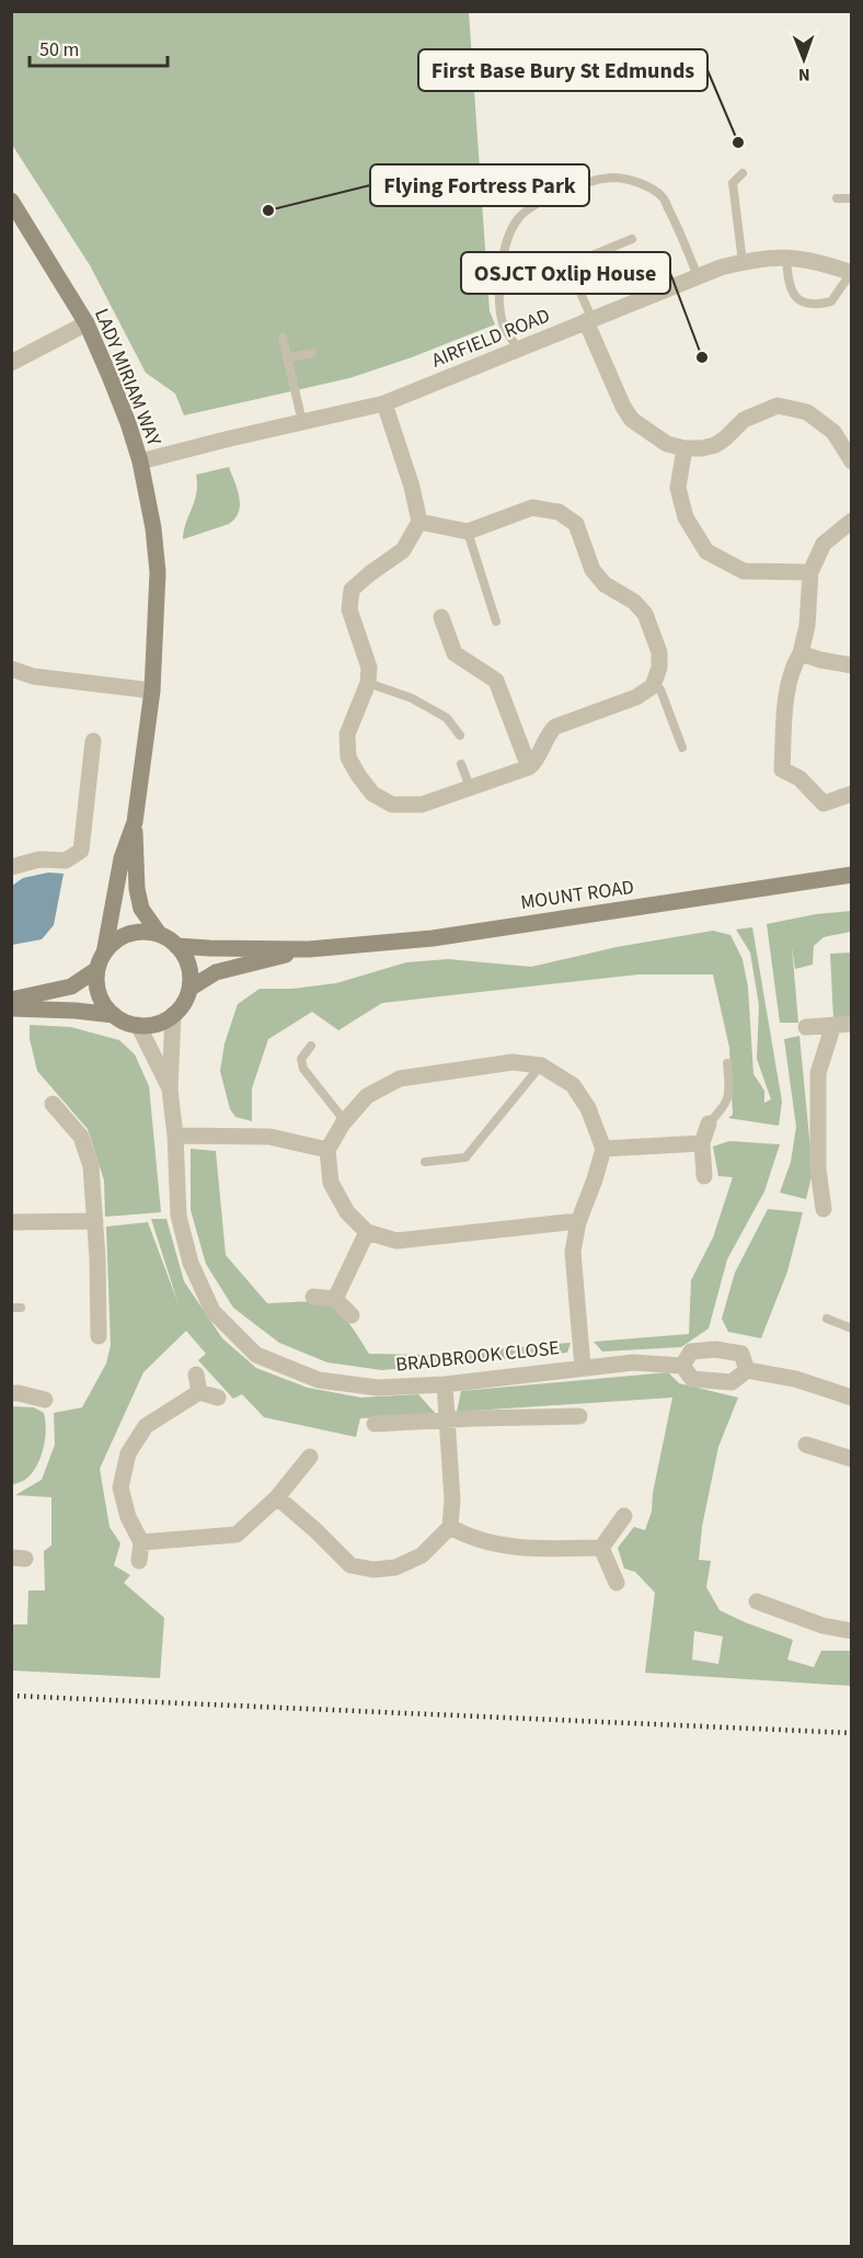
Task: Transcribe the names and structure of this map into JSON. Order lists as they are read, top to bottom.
{
  "streets": {
    "street": [
      "AIRFIELD ROAD",
      "LADY MIRIAM WAY",
      "MOUNT ROAD",
      "BRADBROOK CLOSE"
    ]
  },
  "crossings": [
    ["AIRFIELD ROAD", "LADY MIRIAM WAY"],
    ["LADY MIRIAM WAY", "MOUNT ROAD"],
    ["LADY MIRIAM WAY", "BRADBROOK CLOSE"],
    ["MOUNT ROAD", "BRADBROOK CLOSE"]
  ],
  "places": ["First Base Bury St Edmunds", "Flying Fortress Park", "OSJCT Oxlip House"],
  "scale_bar": "50 m",
  "north": "bottom"
}
